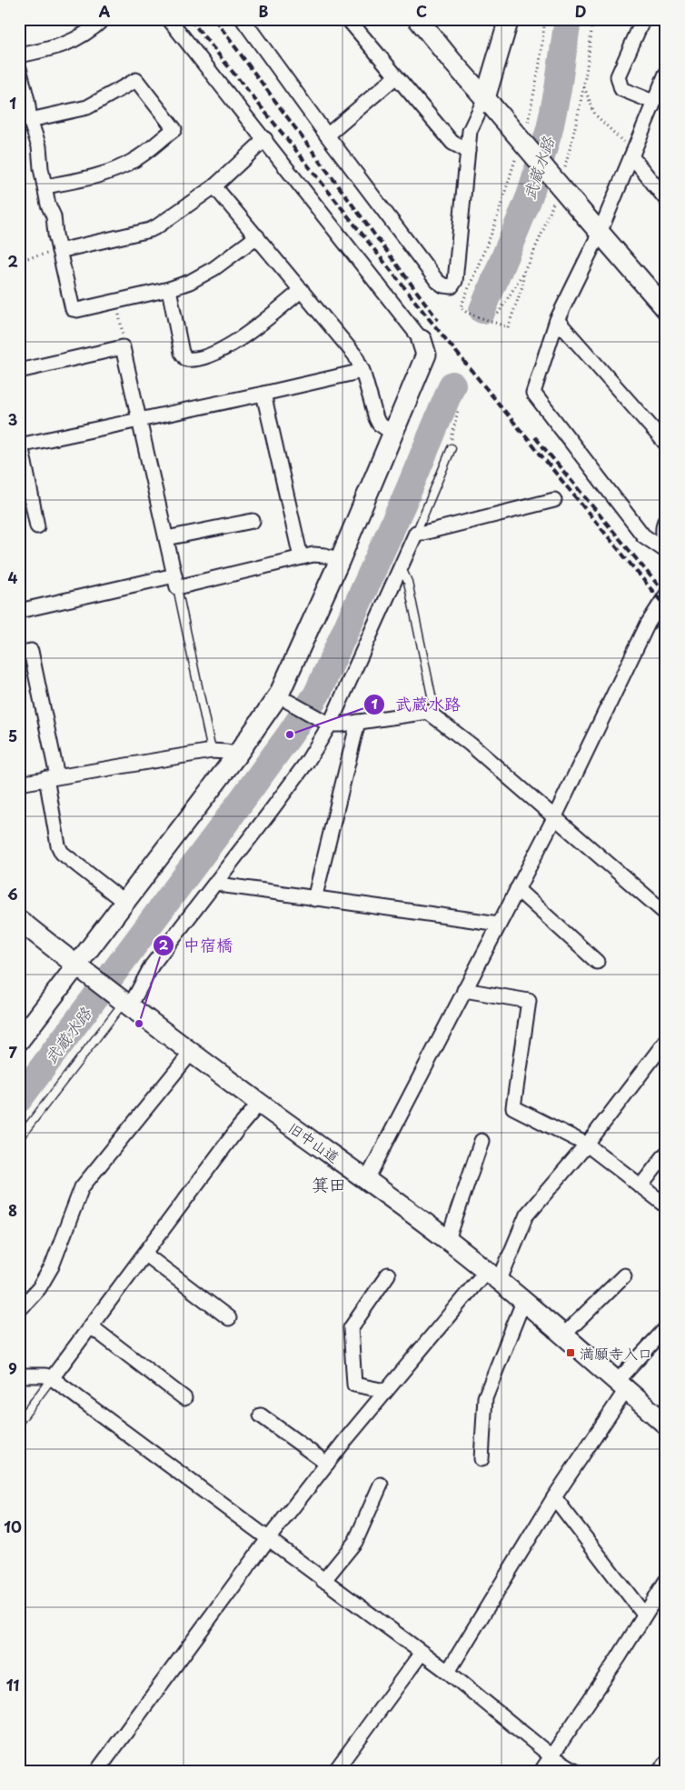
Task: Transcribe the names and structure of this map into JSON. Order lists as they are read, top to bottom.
{
  "streets": {
    "street": ["旧中山道"]
  },
  "districts": ["箕田"],
  "water": ["武蔵水路"],
  "places": {
    "other": ["武蔵水路", "中宿橋"],
    "transit": ["満願寺入口"]
  },
  "grid": {
    "columns": [
      "A",
      "B",
      "C",
      "D"
    ],
    "rows": [
      "1",
      "2",
      "3",
      "4",
      "5",
      "6",
      "7",
      "8",
      "9",
      "10",
      "11"
    ]
  }
}
